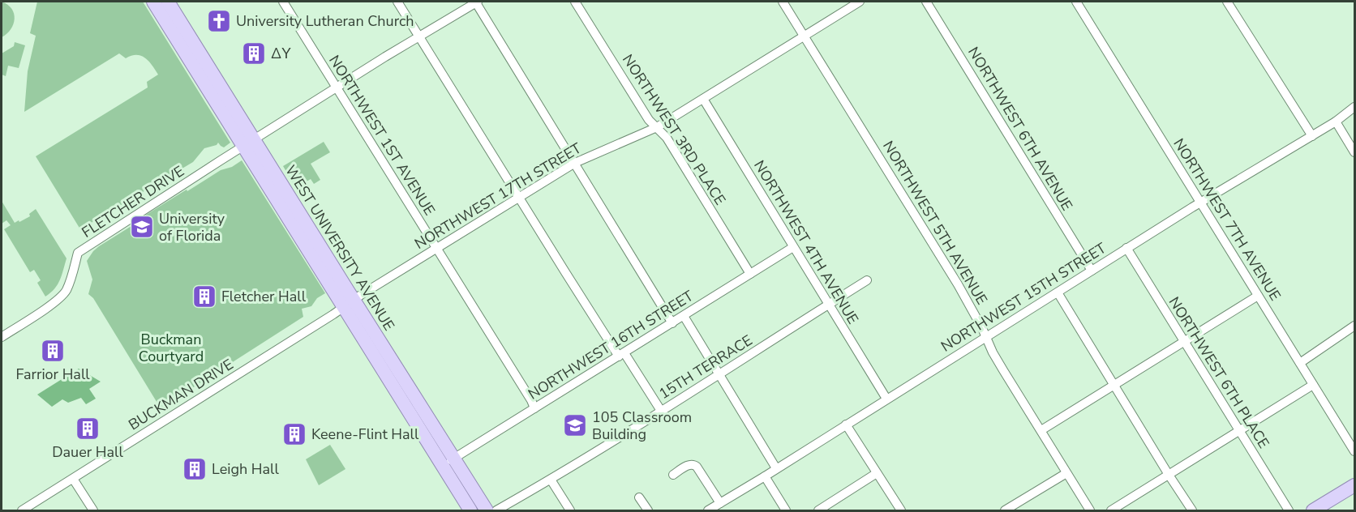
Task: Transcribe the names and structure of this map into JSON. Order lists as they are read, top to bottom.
{
  "streets": {
    "main road": ["WEST UNIVERSITY AVENUE"],
    "street": [
      "NORTHWEST 6TH AVENUE",
      "NORTHWEST 3RD PLACE",
      "NORTHWEST 1ST AVENUE",
      "NORTHWEST 17TH STREET",
      "FLETCHER DRIVE",
      "NORTHWEST 7TH AVENUE",
      "NORTHWEST 5TH AVENUE",
      "NORTHWEST 4TH AVENUE",
      "NORTHWEST 15TH STREET",
      "NORTHWEST 16TH STREET",
      "15TH TERRACE",
      "NORTHWEST 6TH PLACE",
      "BUCKMAN DRIVE"
    ]
  },
  "crossings": [
    ["NORTHWEST 6TH AVENUE", "NORTHWEST 15TH STREET"],
    ["NORTHWEST 3RD PLACE", "NORTHWEST 17TH STREET"],
    ["NORTHWEST 3RD PLACE", "NORTHWEST 16TH STREET"],
    ["NORTHWEST 1ST AVENUE", "NORTHWEST 17TH STREET"],
    ["NORTHWEST 1ST AVENUE", "FLETCHER DRIVE"],
    ["NORTHWEST 1ST AVENUE", "NORTHWEST 16TH STREET"],
    ["NORTHWEST 17TH STREET", "NORTHWEST 5TH AVENUE"],
    ["NORTHWEST 17TH STREET", "NORTHWEST 4TH AVENUE"],
    ["NORTHWEST 17TH STREET", "WEST UNIVERSITY AVENUE"],
    ["NORTHWEST 17TH STREET", "BUCKMAN DRIVE"],
    ["FLETCHER DRIVE", "WEST UNIVERSITY AVENUE"],
    ["NORTHWEST 7TH AVENUE", "NORTHWEST 15TH STREET"],
    ["NORTHWEST 5TH AVENUE", "NORTHWEST 15TH STREET"],
    ["NORTHWEST 4TH AVENUE", "NORTHWEST 15TH STREET"],
    ["NORTHWEST 4TH AVENUE", "NORTHWEST 16TH STREET"],
    ["NORTHWEST 4TH AVENUE", "15TH TERRACE"],
    ["WEST UNIVERSITY AVENUE", "NORTHWEST 16TH STREET"],
    ["WEST UNIVERSITY AVENUE", "BUCKMAN DRIVE"],
    ["NORTHWEST 15TH STREET", "NORTHWEST 6TH PLACE"]
  ],
  "parks": ["Buckman Courtyard"],
  "places": {
    "church": ["University Lutheran Church"],
    "building": [
      "ΔΥ",
      "Fletcher Hall",
      "Farrior Hall",
      "Dauer Hall",
      "Keene-Flint Hall",
      "Leigh Hall"
    ],
    "school or university": ["University of Florida", "105 Classroom Building"]
  }
}
